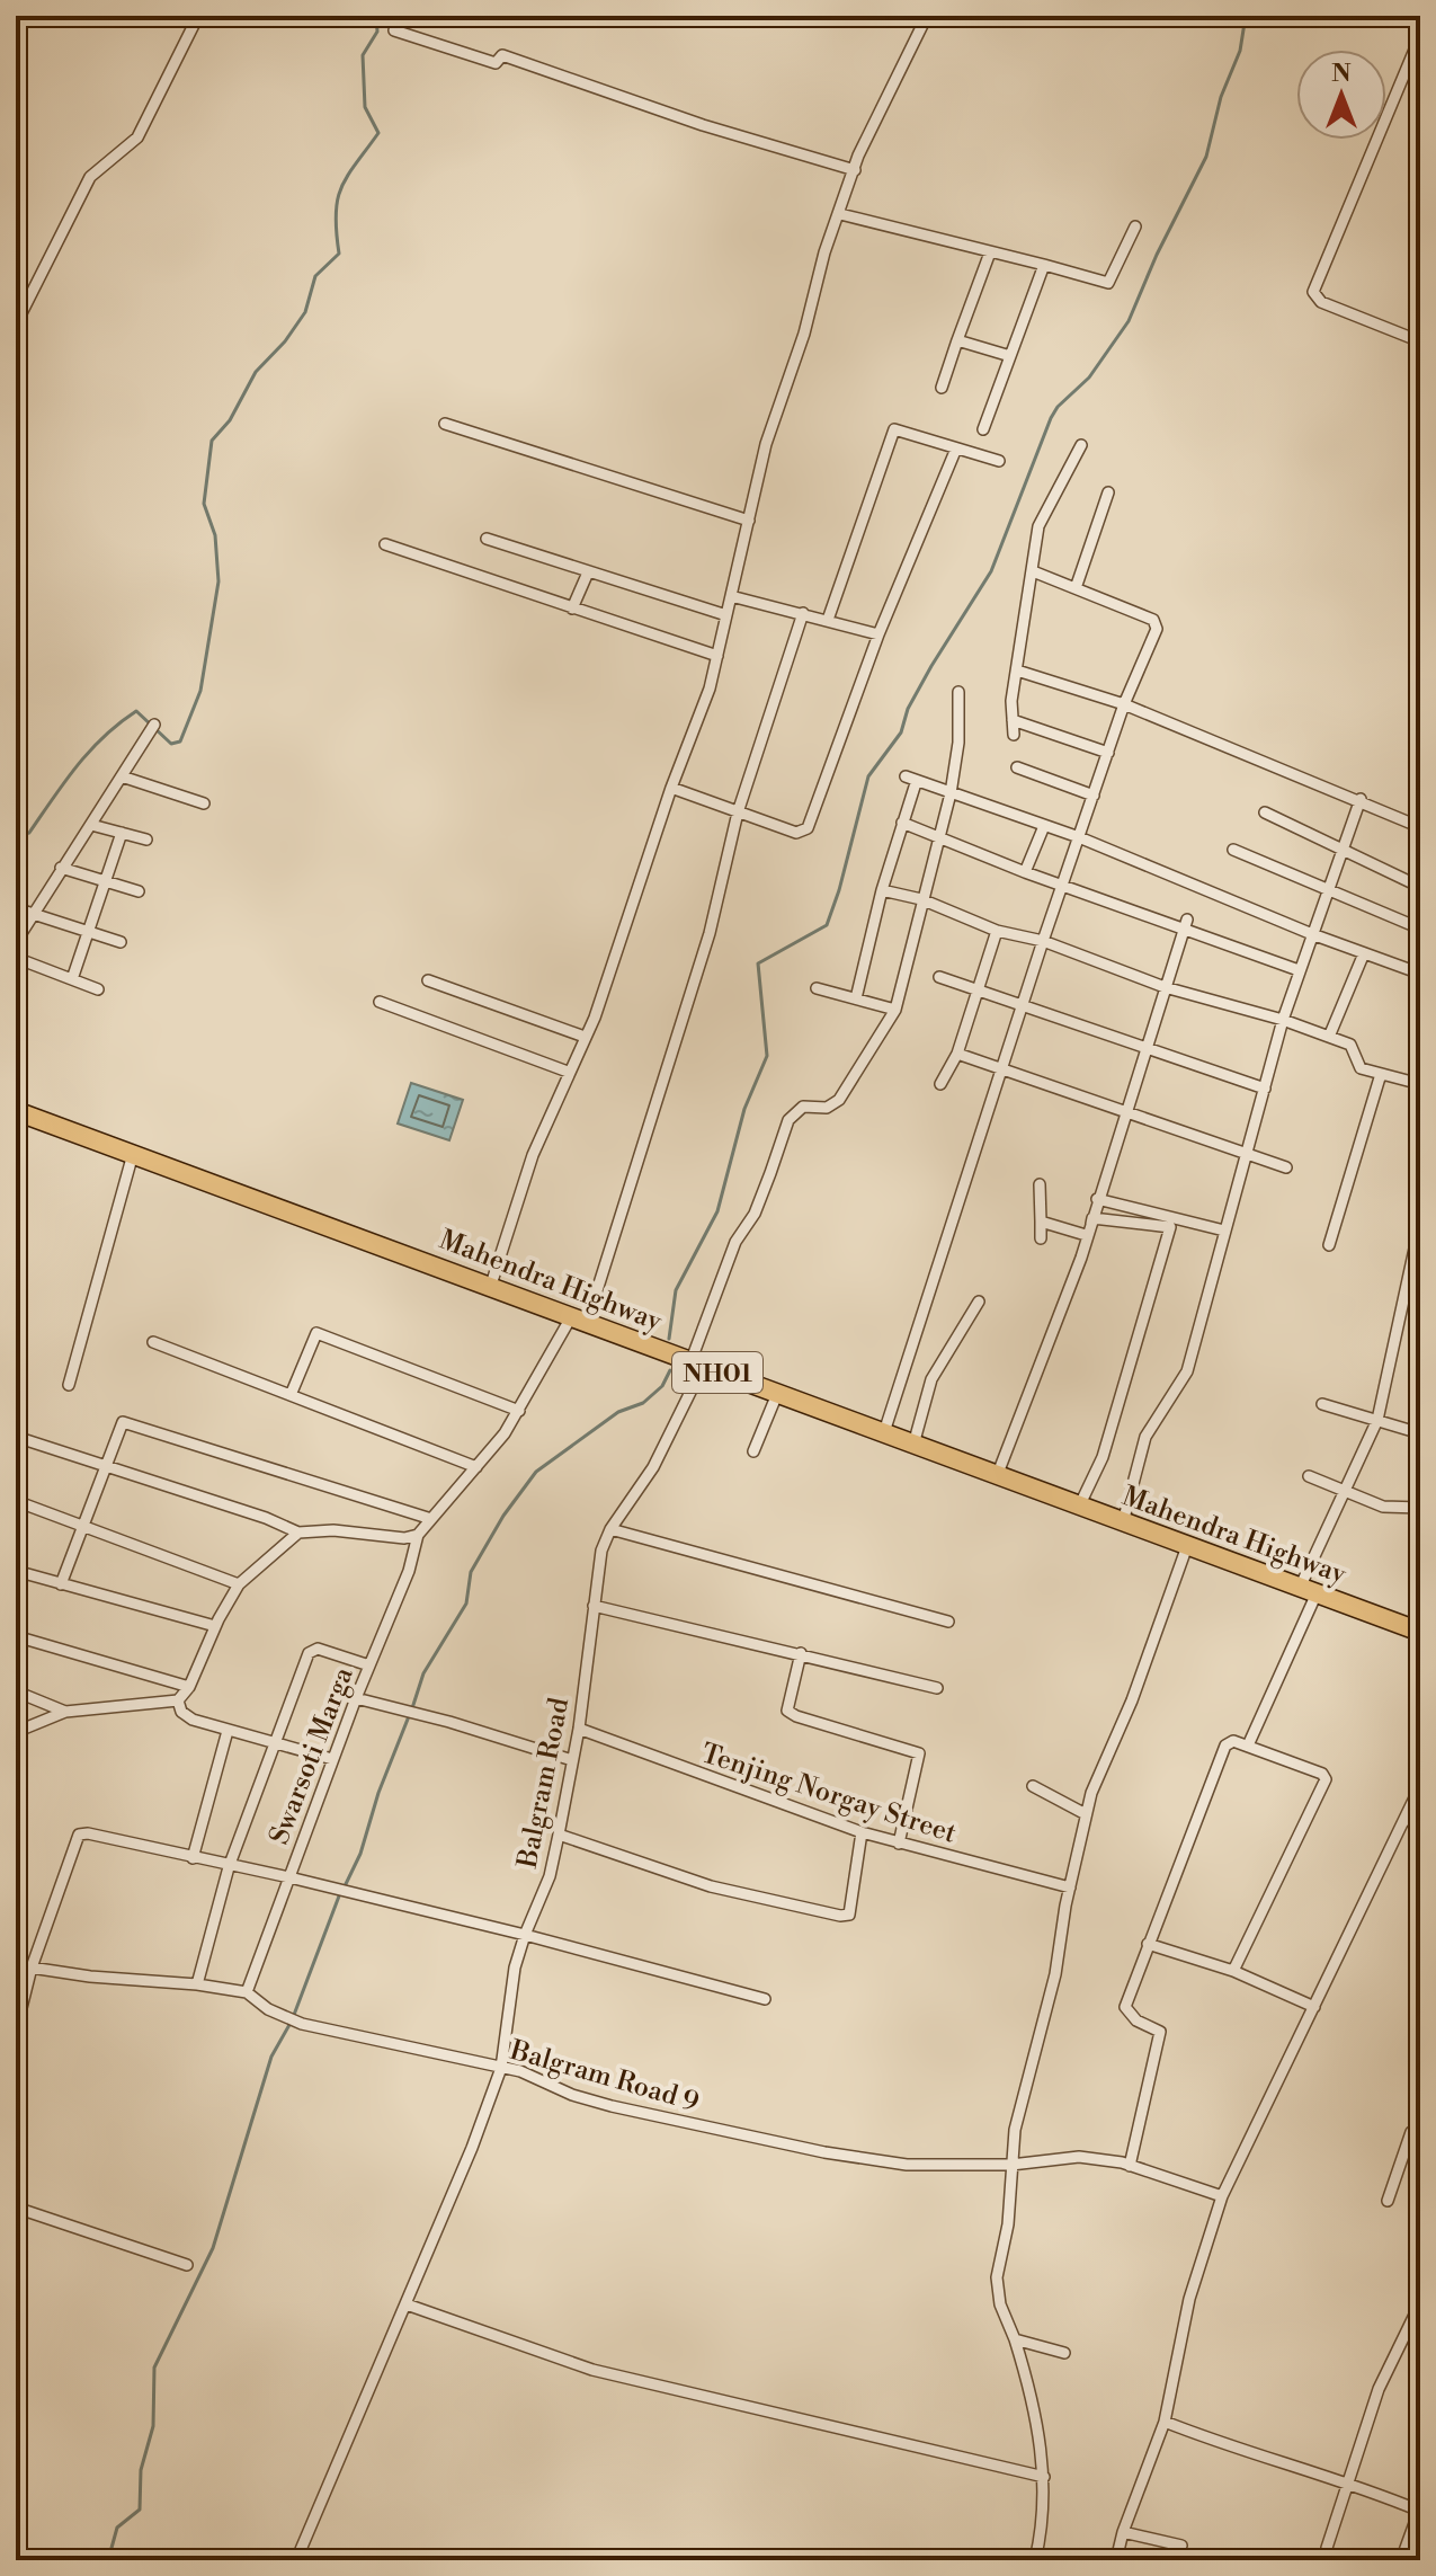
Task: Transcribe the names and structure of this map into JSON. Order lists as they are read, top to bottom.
{
  "streets": {
    "highway": ["Mahendra Highway", "NH01"],
    "street": [
      "Swarsoti Marga",
      "Balgram Road",
      "Tenjing Norgay Street",
      "Balgram Road 9"
    ]
  },
  "crossings": [
    ["Mahendra Highway", "Balgram Road"],
    ["Swarsoti Marga", "Balgram Road 9"],
    ["Balgram Road", "Tenjing Norgay Street"],
    ["Balgram Road", "Balgram Road 9"]
  ],
  "north": "top"
}
